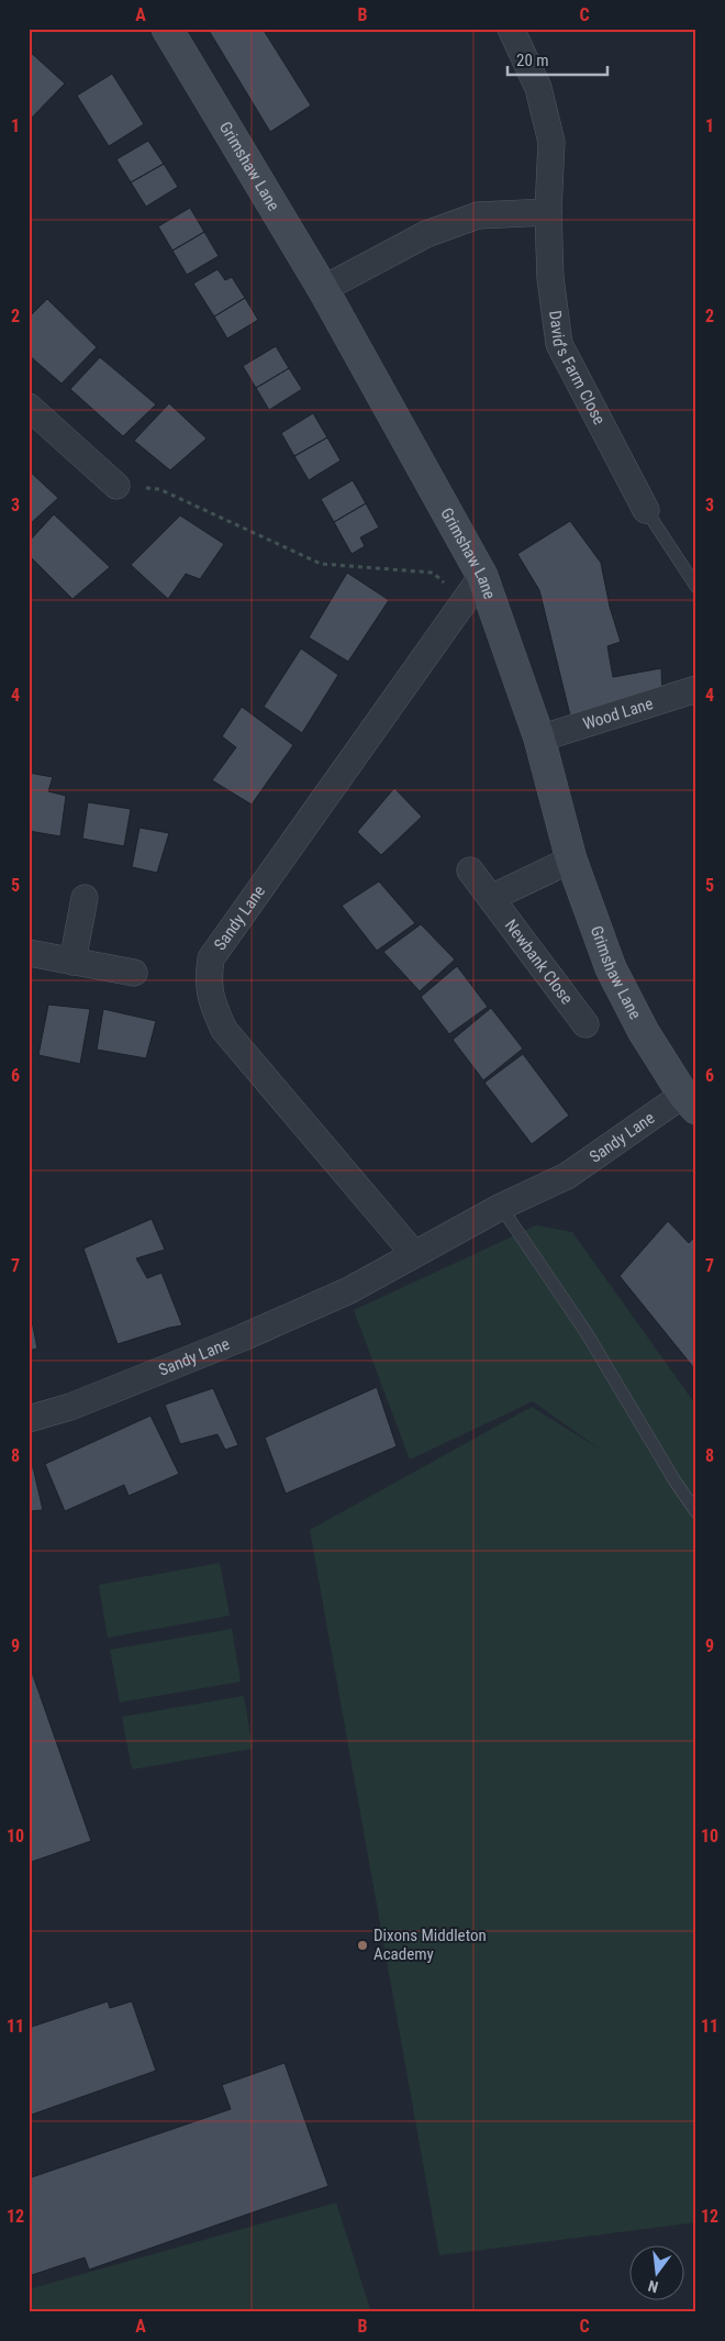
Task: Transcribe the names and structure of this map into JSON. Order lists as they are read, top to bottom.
{
  "streets": {
    "main road": ["Grimshaw Lane"],
    "street": [
      "David's Farm Close",
      "Wood Lane",
      "Sandy Lane",
      "Newbank Close"
    ]
  },
  "crossings": [
    ["Grimshaw Lane", "Wood Lane"],
    ["Grimshaw Lane", "Sandy Lane"]
  ],
  "places": ["Dixons Middleton Academy"],
  "scale_bar": "20 m",
  "north": "bottom",
  "grid": {
    "columns": ["A", "B", "C"],
    "rows": [
      "1",
      "2",
      "3",
      "4",
      "5",
      "6",
      "7",
      "8",
      "9",
      "10",
      "11",
      "12"
    ]
  }
}
